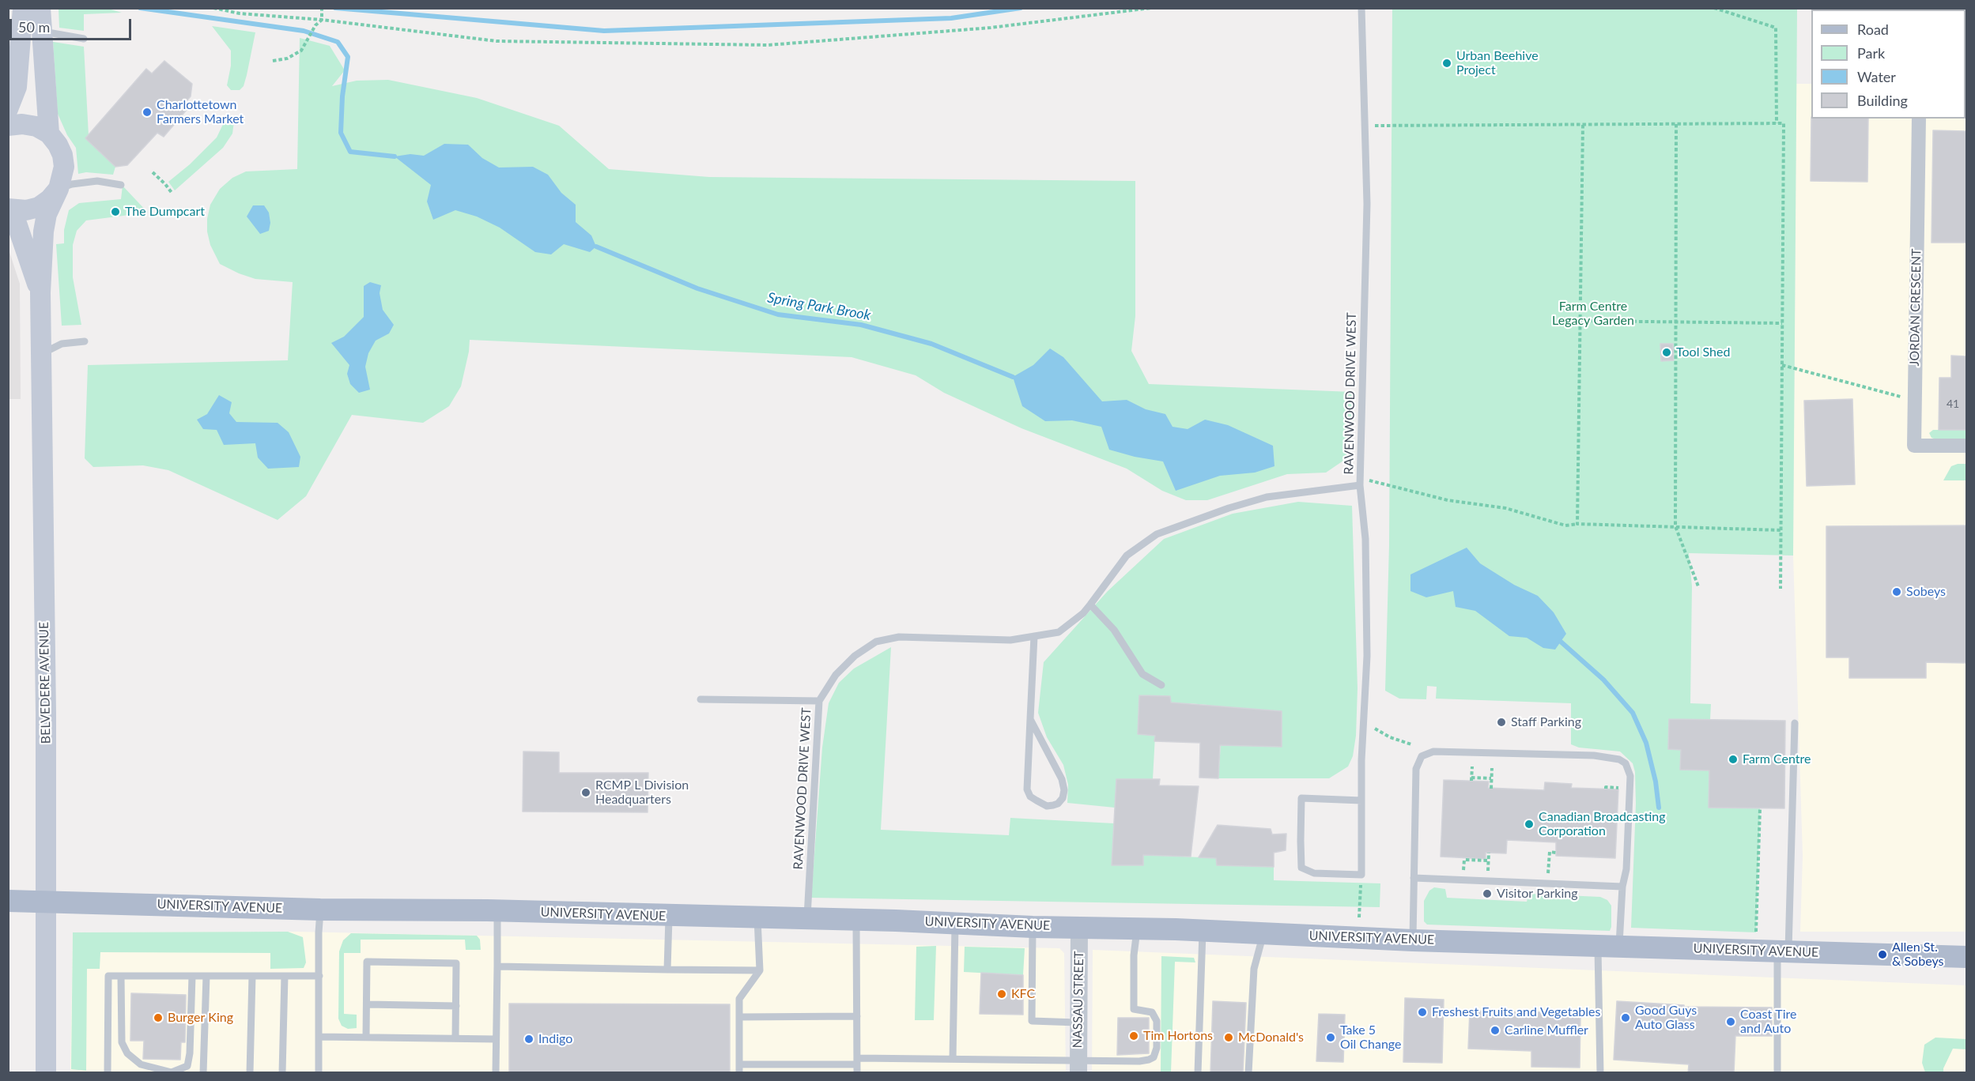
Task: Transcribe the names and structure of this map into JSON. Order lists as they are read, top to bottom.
{
  "streets": {
    "main road": ["BELVEDERE AVENUE", "UNIVERSITY AVENUE"],
    "street": ["JORDAN CRESCENT", "NASSAU STREET"],
    "lane": ["RAVENWOOD DRIVE WEST"]
  },
  "crossings": [
    ["RAVENWOOD DRIVE WEST", "UNIVERSITY AVENUE"],
    ["BELVEDERE AVENUE", "UNIVERSITY AVENUE"],
    ["UNIVERSITY AVENUE", "NASSAU STREET"]
  ],
  "water": ["Spring Park Brook"],
  "parks": ["Farm Centre Legacy Garden"],
  "places": [
    "Urban Beehive Project",
    "Charlottetown Farmers Market",
    "The Dumpcart",
    "Tool Shed",
    "Sobeys",
    "Staff Parking",
    "Farm Centre",
    "RCMP L Division Headquarters",
    "Canadian Broadcasting Corporation",
    "Visitor Parking",
    "Allen St. & Sobeys",
    "KFC",
    "Freshest Fruits and Vegetables",
    "Burger King",
    "Good Guys Auto Glass",
    "Coast Tire and Auto",
    "Carline Muffler",
    "Tim Hortons",
    "McDonald's",
    "Take 5 Oil Change",
    "Indigo"
  ],
  "house_numbers": ["41"],
  "legend": [
    "Road",
    "Park",
    "Water",
    "Building"
  ],
  "scale_bar": "50 m"
}
